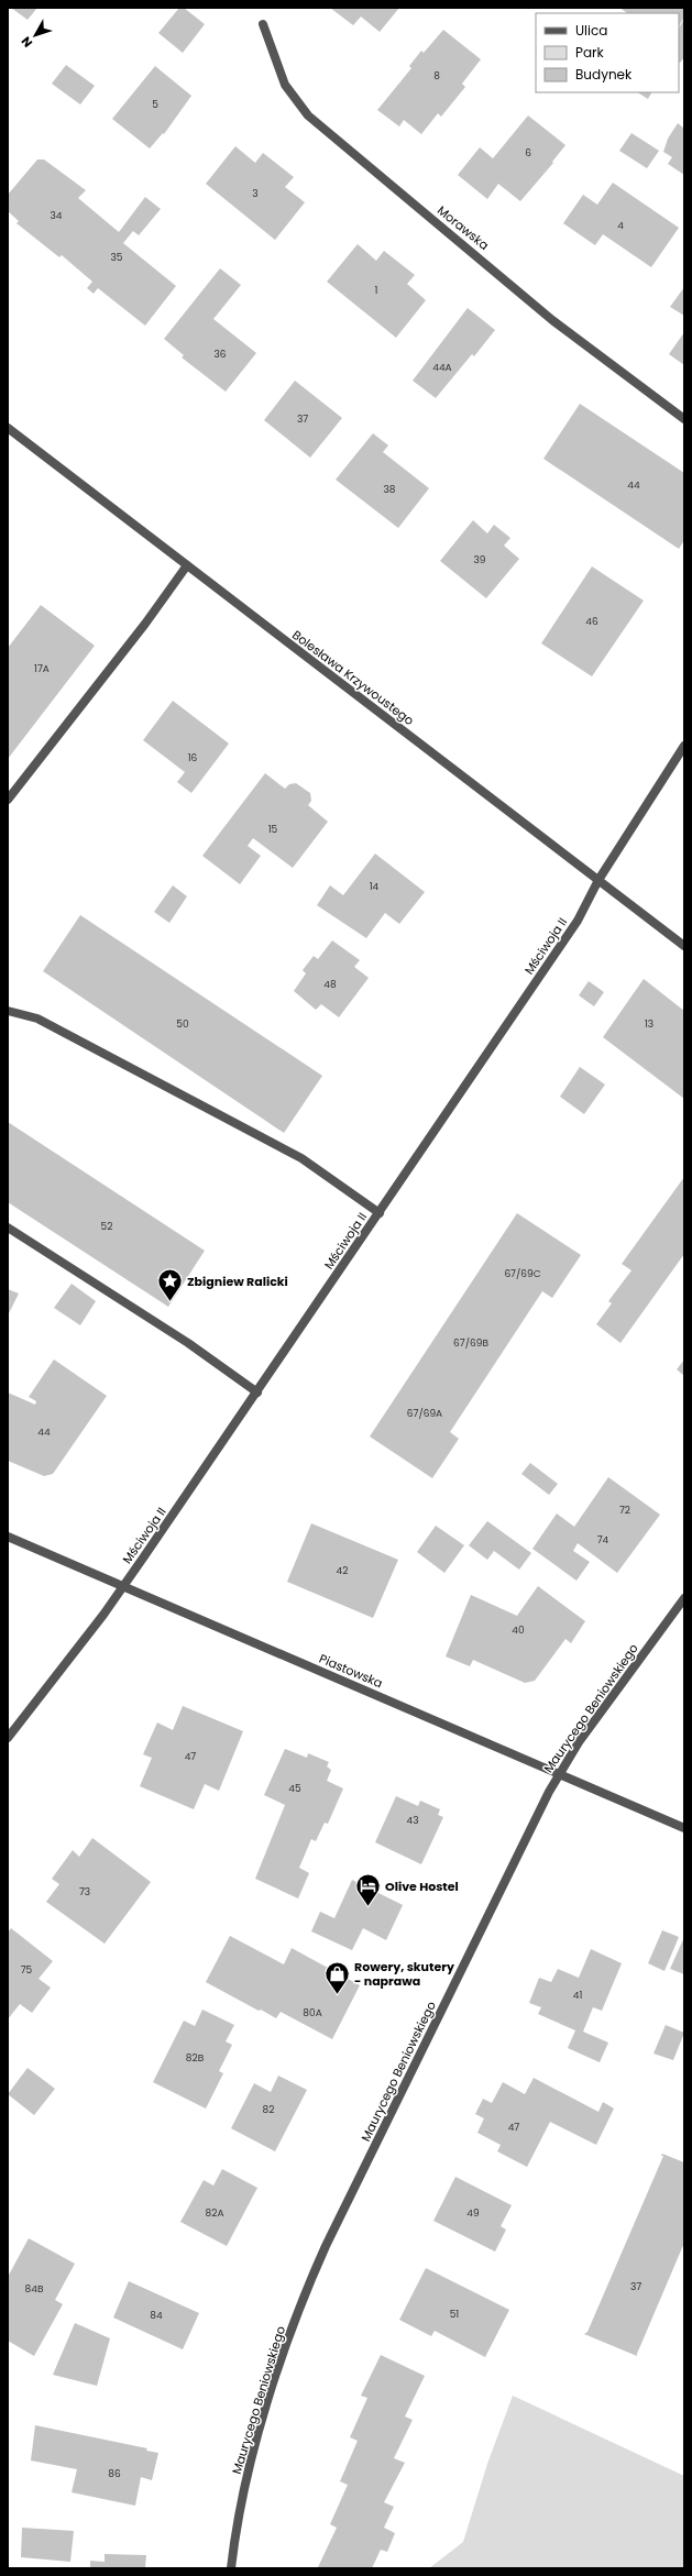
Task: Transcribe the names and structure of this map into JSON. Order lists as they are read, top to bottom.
{
  "streets": {
    "street": [
      "Morawska",
      "Bolesława Krzywoustego",
      "Mściwoja II",
      "Piastowska",
      "Maurycego Beniowskiego"
    ]
  },
  "crossings": [
    ["Bolesława Krzywoustego", "Mściwoja II"],
    ["Mściwoja II", "Piastowska"],
    ["Piastowska", "Maurycego Beniowskiego"]
  ],
  "places": {
    "place": ["Zbigniew Ralicki"],
    "hotel": ["Olive Hostel"],
    "shop": ["Rowery, skutery - naprawa"]
  },
  "house_numbers": [
    "8",
    "5",
    "6",
    "3",
    "34",
    "4",
    "35",
    "1",
    "36",
    "44A",
    "37",
    "44",
    "38",
    "39",
    "46",
    "17A",
    "16",
    "15",
    "14",
    "48",
    "50",
    "13",
    "52",
    "67/69C",
    "67/69B",
    "67/69A",
    "44",
    "72",
    "74",
    "42",
    "40",
    "47",
    "45",
    "43",
    "73",
    "75",
    "41",
    "80A",
    "82B",
    "82",
    "47",
    "82A",
    "49",
    "37",
    "84B",
    "51",
    "84",
    "86"
  ],
  "legend": ["Ulica", "Park", "Budynek"],
  "north": "bottom left"
}
